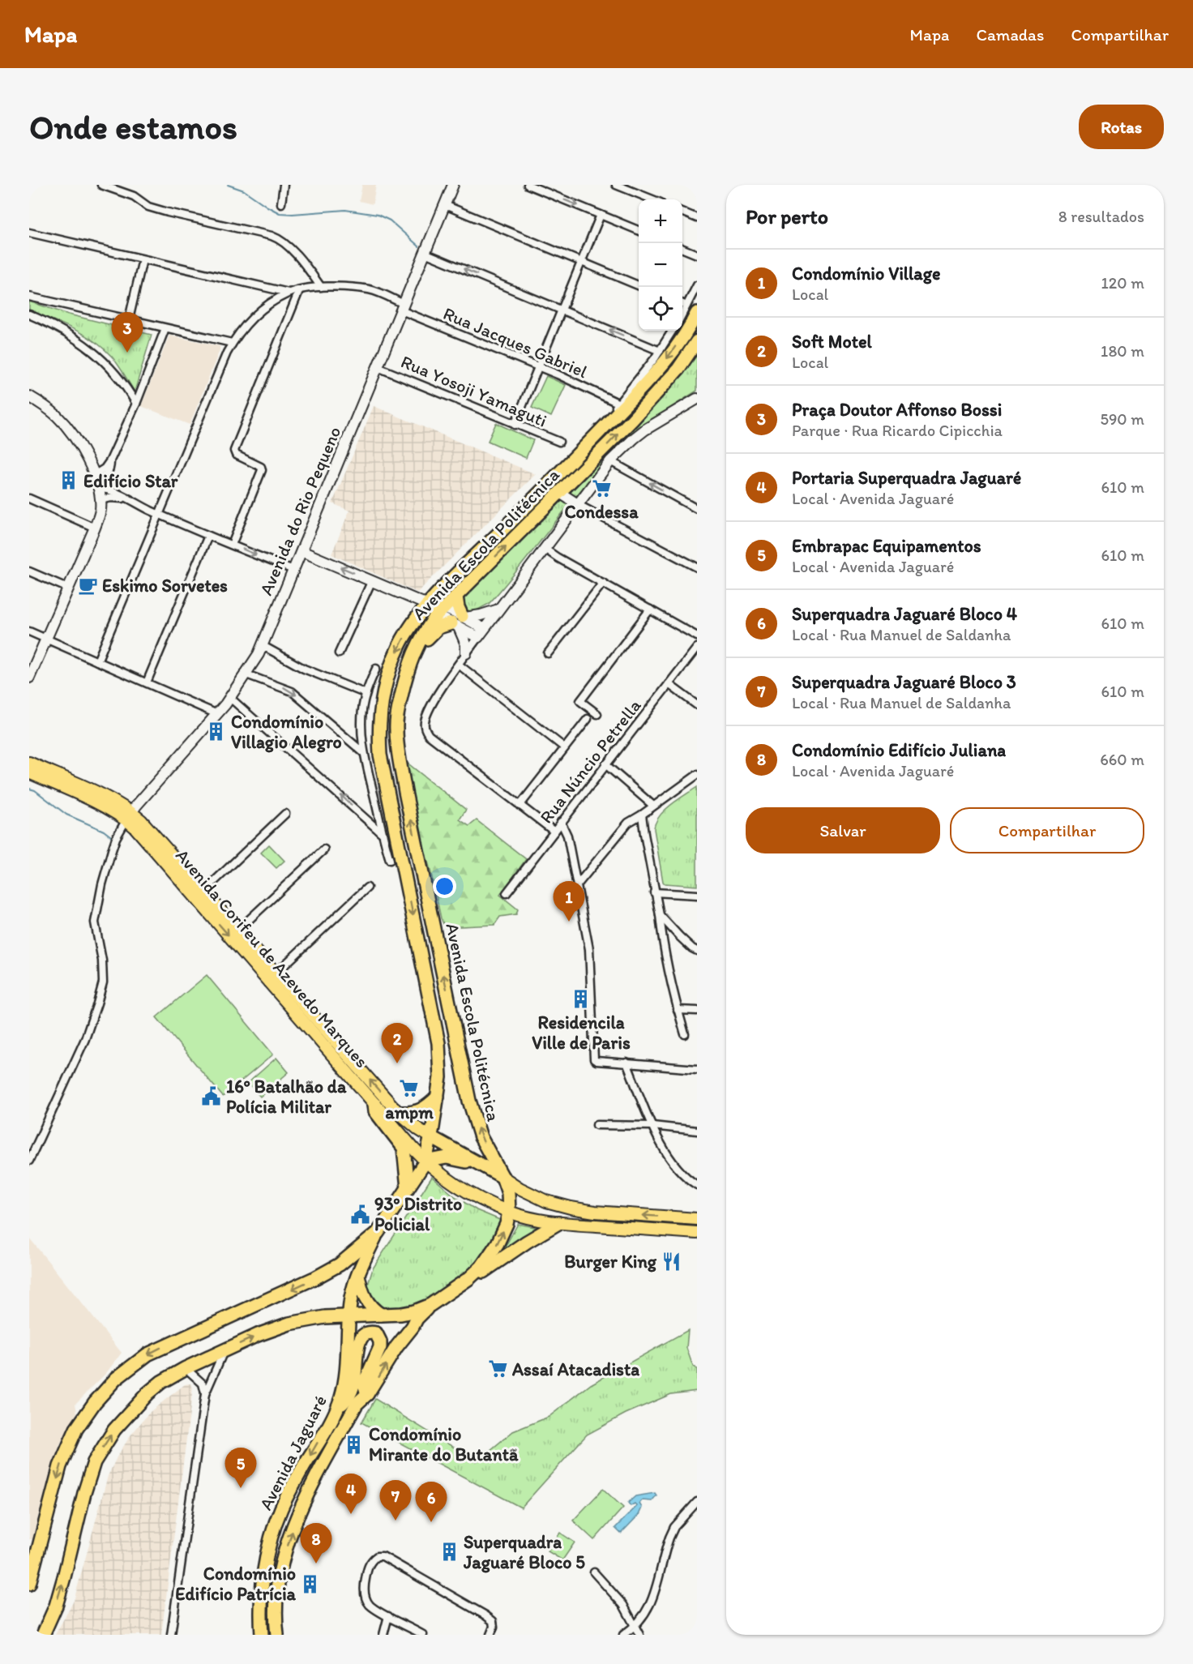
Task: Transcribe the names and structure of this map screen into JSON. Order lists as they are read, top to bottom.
{
  "streets": {
    "highway": ["Avenida Escola Politécnica", "Avenida Corifeu de Azevedo Marques", "Avenida Jaguaré"],
    "street": [
      "Rua Jacques Gabriel",
      "Rua Yosoji Yamaguti",
      "Avenida do Rio Pequeno",
      "Rua Núncio Petrella"
    ]
  },
  "crossings": [
    ["Rua Jacques Gabriel", "Avenida do Rio Pequeno"],
    ["Rua Jacques Gabriel", "Avenida Escola Politécnica"],
    ["Rua Yosoji Yamaguti", "Avenida do Rio Pequeno"],
    ["Avenida do Rio Pequeno", "Avenida Corifeu de Azevedo Marques"],
    ["Avenida Escola Politécnica", "Avenida Corifeu de Azevedo Marques"],
    ["Avenida Escola Politécnica", "Avenida Jaguaré"]
  ],
  "places": {
    "building": [
      "Edifício Star",
      "Condomínio Villagio Alegro",
      "Residencila Ville de Paris",
      "Condomínio Mirante do Butantã",
      "Superquadra Jaguaré Bloco 5",
      "Condomínio Edifício Patrícia"
    ],
    "supermarket": ["Condessa", "ampm", "Assaí Atacadista"],
    "cafe": ["Eskimo Sorvetes"],
    "public building": ["16º Batalhão da Polícia Militar", "93º Distrito Policial"],
    "restaurant": ["Burger King"]
  },
  "page": {
    "header": "Mapa",
    "nav": ["Mapa", "Camadas", "Compartilhar"],
    "buttons": [
      "Rotas",
      ["Salvar", "Compartilhar"]
    ],
    "title": "Onde estamos",
    "heading": ["Por perto", "8 resultados"],
    "map_buttons": ["+", "−"],
    "list": [
      {
        "mark": "1",
        "name": "Condomínio Village",
        "note": "Local",
        "value": "120 m"
      },
      {
        "mark": "2",
        "name": "Soft Motel",
        "note": "Local",
        "value": "180 m"
      },
      {
        "mark": "3",
        "name": "Praça Doutor Affonso Bossi",
        "note": "Parque · Rua Ricardo Cipicchia",
        "value": "590 m"
      },
      {
        "mark": "4",
        "name": "Portaria Superquadra Jaguaré",
        "note": "Local · Avenida Jaguaré",
        "value": "610 m"
      },
      {
        "mark": "5",
        "name": "Embrapac Equipamentos",
        "note": "Local · Avenida Jaguaré",
        "value": "610 m"
      },
      {
        "mark": "6",
        "name": "Superquadra Jaguaré Bloco 4",
        "note": "Local · Rua Manuel de Saldanha",
        "value": "610 m"
      },
      {
        "mark": "7",
        "name": "Superquadra Jaguaré Bloco 3",
        "note": "Local · Rua Manuel de Saldanha",
        "value": "610 m"
      },
      {
        "mark": "8",
        "name": "Condomínio Edifício Juliana",
        "note": "Local · Avenida Jaguaré",
        "value": "660 m"
      }
    ],
    "pins": [
      "3",
      "1",
      "2",
      "5",
      "4",
      "7",
      "6",
      "8"
    ]
  }
}
